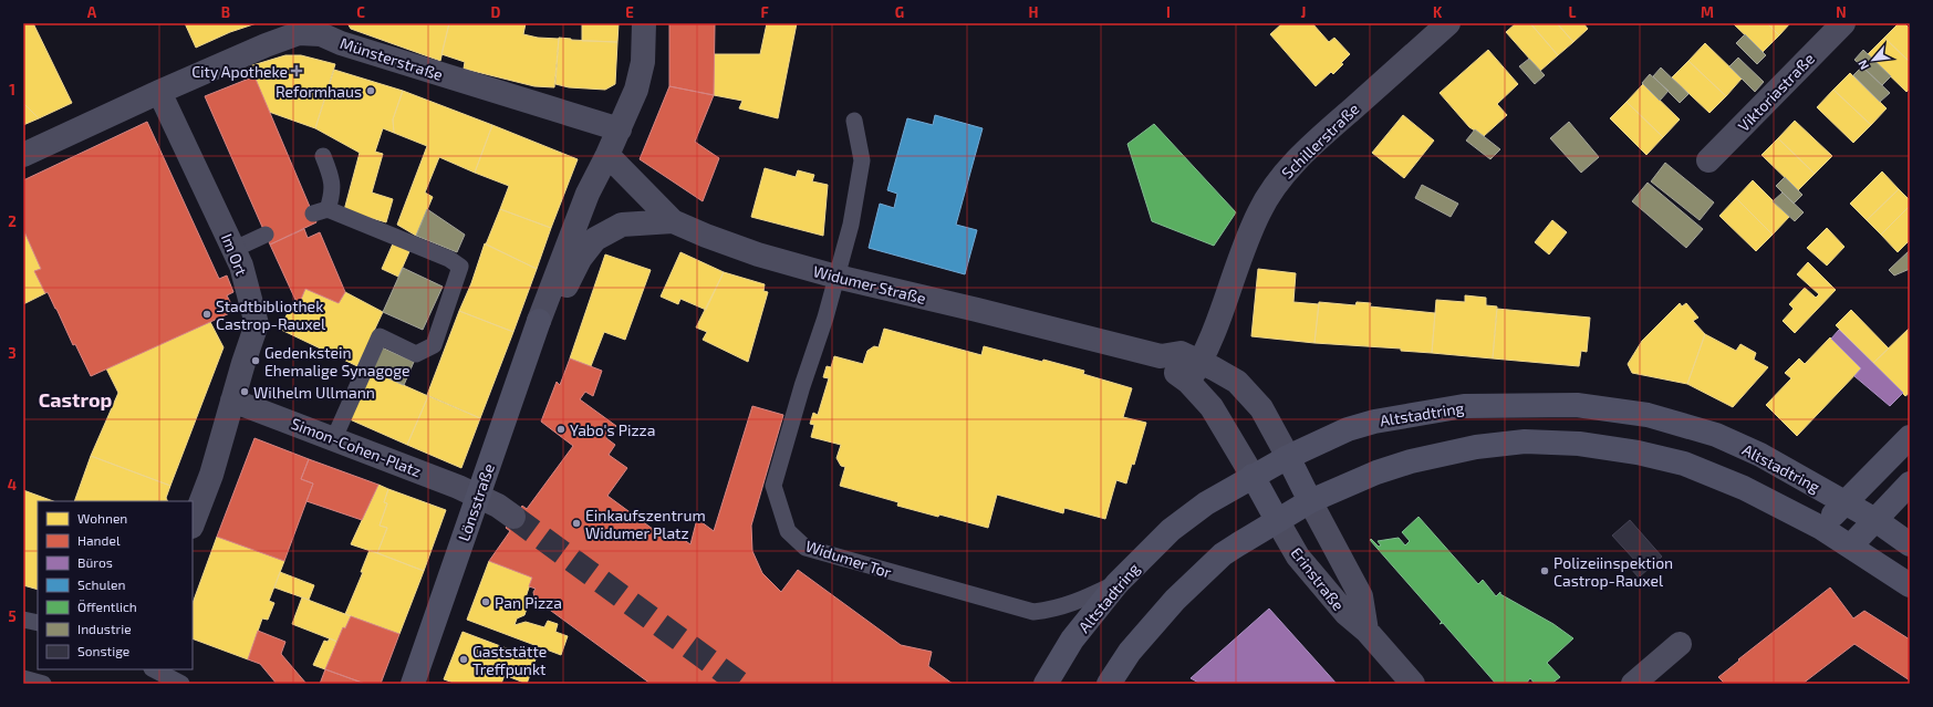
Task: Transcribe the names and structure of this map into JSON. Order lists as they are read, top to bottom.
{
  "streets": {
    "main road": ["Altstadtring", "Lönsstraße"],
    "street": [
      "Münsterstraße",
      "Viktoriastraße",
      "Schillerstraße",
      "Im Ort",
      "Widumer Straße",
      "Simon-Cohen-Platz",
      "Erinstraße"
    ],
    "lane": ["Widumer Tor"]
  },
  "crossings": [
    ["Münsterstraße", "Im Ort"],
    ["Münsterstraße", "Lönsstraße"],
    ["Schillerstraße", "Widumer Straße"],
    ["Im Ort", "Simon-Cohen-Platz"],
    ["Widumer Straße", "Altstadtring"],
    ["Widumer Straße", "Lönsstraße"],
    ["Widumer Straße", "Widumer Tor"],
    ["Altstadtring", "Widumer Tor"],
    ["Simon-Cohen-Platz", "Lönsstraße"]
  ],
  "districts": ["Castrop"],
  "places": {
    "health": ["City Apotheke"],
    "other": [
      "Reformhaus",
      "Stadtbibliothek Castrop-Rauxel",
      "Gedenkstein Ehemalige Synagoge",
      "Wilhelm Ullmann",
      "Yabo's Pizza",
      "Einkaufszentrum Widumer Platz",
      "Polizeiinspektion Castrop-Rauxel",
      "Pan Pizza",
      "Gaststätte Treffpunkt"
    ]
  },
  "legend": [
    "Wohnen",
    "Handel",
    "Büros",
    "Schulen",
    "Öffentlich",
    "Industrie",
    "Sonstige"
  ],
  "north": "bottom left",
  "grid": {
    "columns": [
      "A",
      "B",
      "C",
      "D",
      "E",
      "F",
      "G",
      "H",
      "I",
      "J",
      "K",
      "L",
      "M",
      "N"
    ],
    "rows": [
      "1",
      "2",
      "3",
      "4",
      "5"
    ]
  }
}
